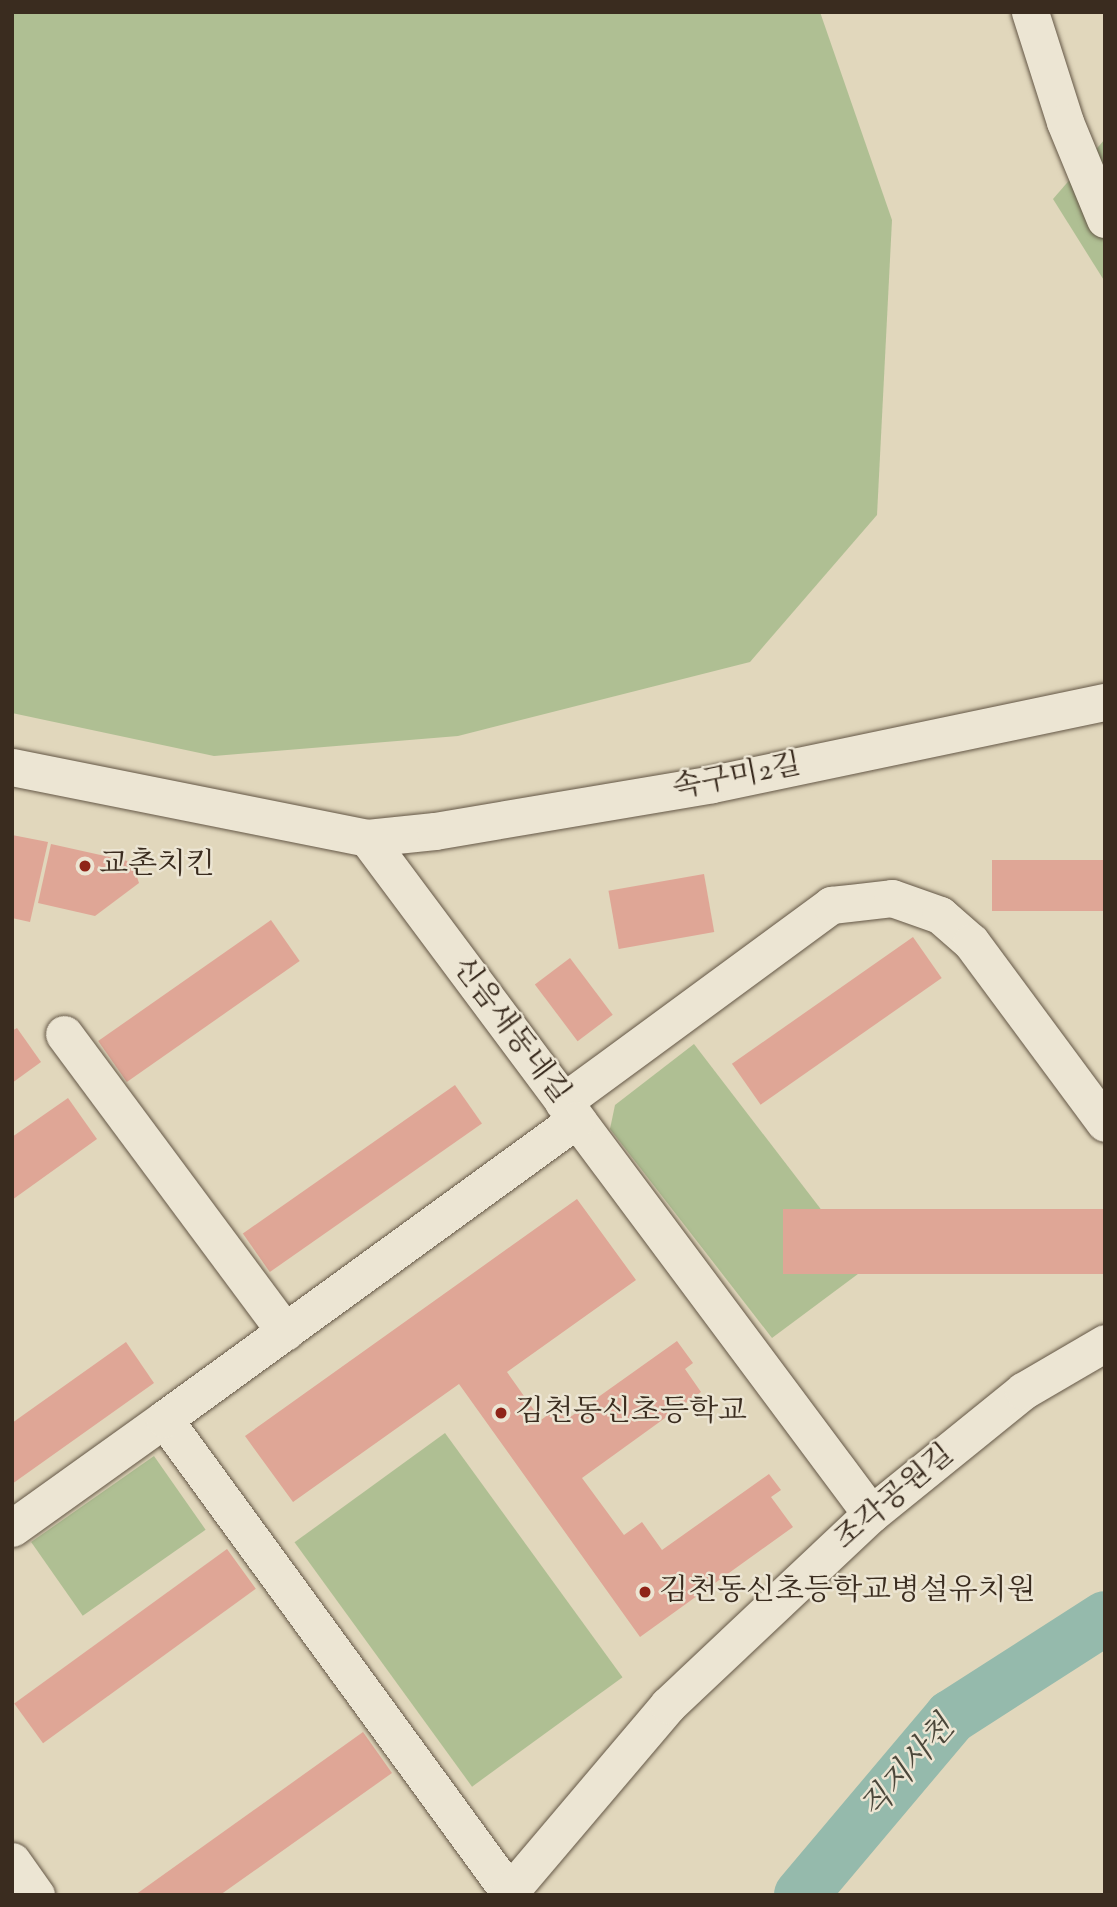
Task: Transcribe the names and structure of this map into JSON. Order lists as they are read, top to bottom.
{
  "streets": {
    "street": ["속구미2길", "신음새동네길", "조각공원길"]
  },
  "crossings": [
    ["속구미2길", "신음새동네길"],
    ["신음새동네길", "조각공원길"]
  ],
  "water": ["직지사천"],
  "places": ["교촌치킨", "김천동신초등학교", "김천동신초등학교병설유치원"]
}
